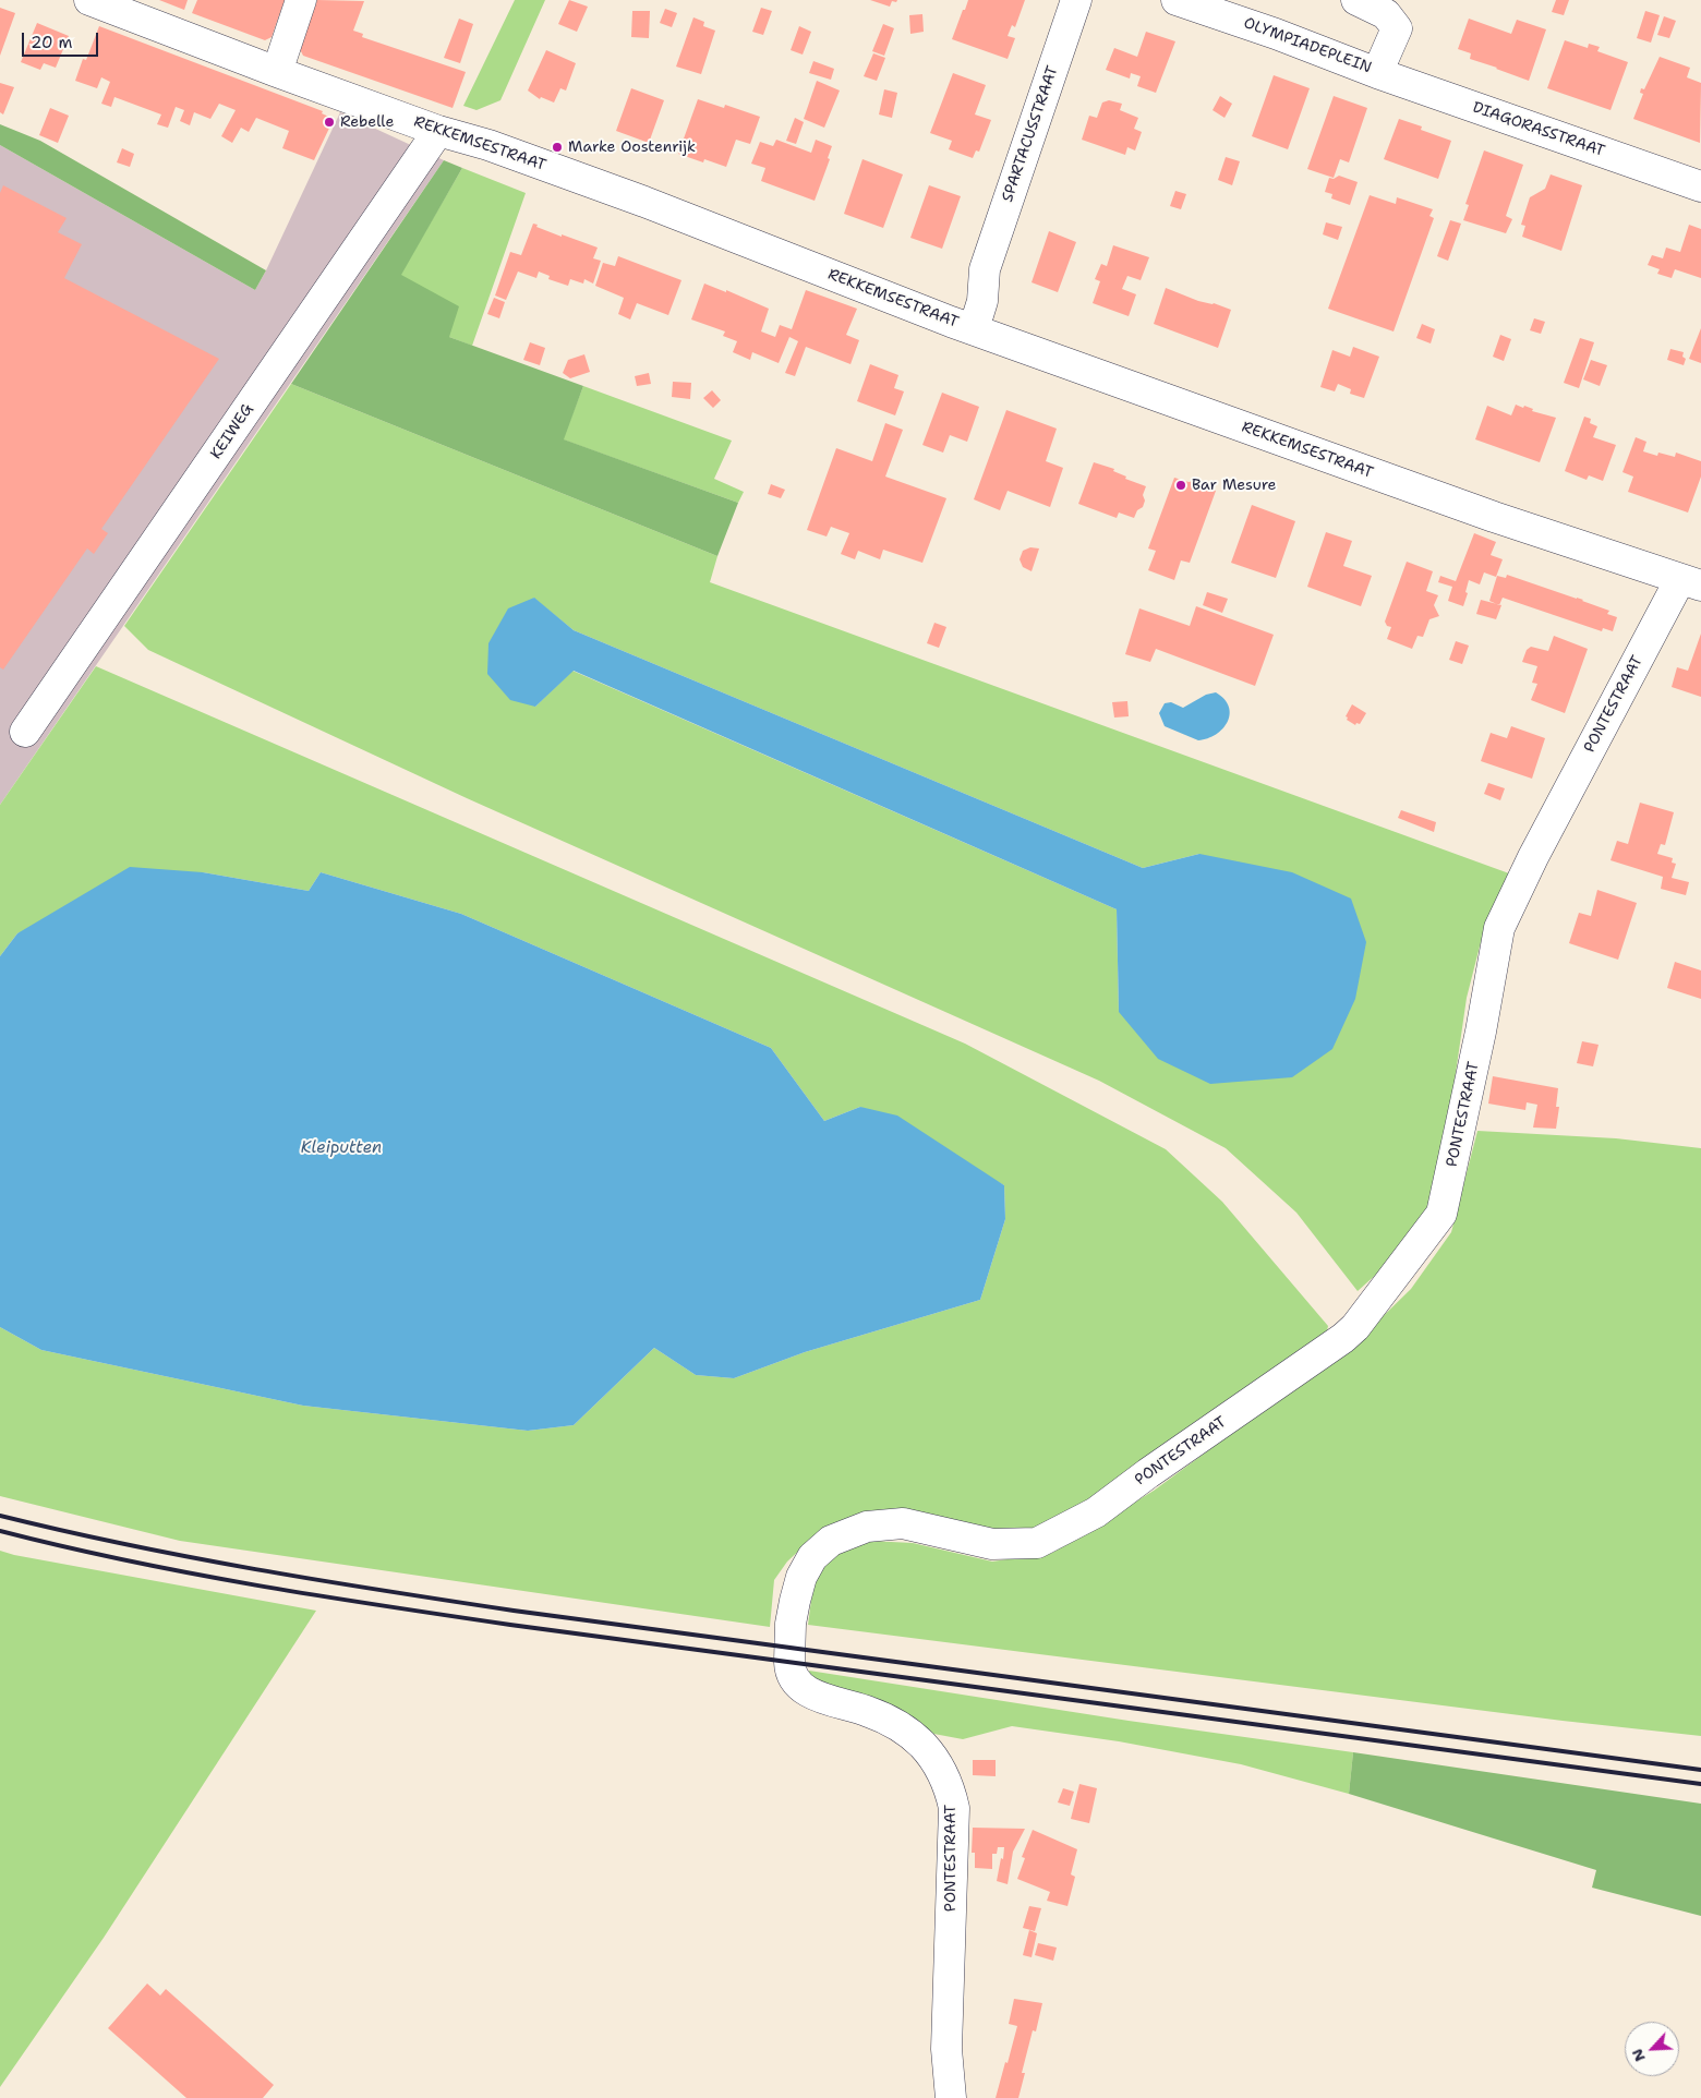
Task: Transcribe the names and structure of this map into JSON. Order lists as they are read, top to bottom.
{
  "streets": {
    "street": [
      "OLYMPIADEPLEIN",
      "DIAGORASSTRAAT",
      "SPARTACUSSTRAAT",
      "REKKEMSESTRAAT",
      "KEIWEG",
      "PONTESTRAAT"
    ]
  },
  "crossings": [
    ["OLYMPIADEPLEIN", "DIAGORASSTRAAT"],
    ["SPARTACUSSTRAAT", "REKKEMSESTRAAT"],
    ["REKKEMSESTRAAT", "KEIWEG"],
    ["REKKEMSESTRAAT", "PONTESTRAAT"]
  ],
  "water": ["Kleiputten"],
  "places": ["Rebelle", "Marke Oostenrijk", "Bar Mesure"],
  "scale_bar": "20 m",
  "north": "bottom left"
}
